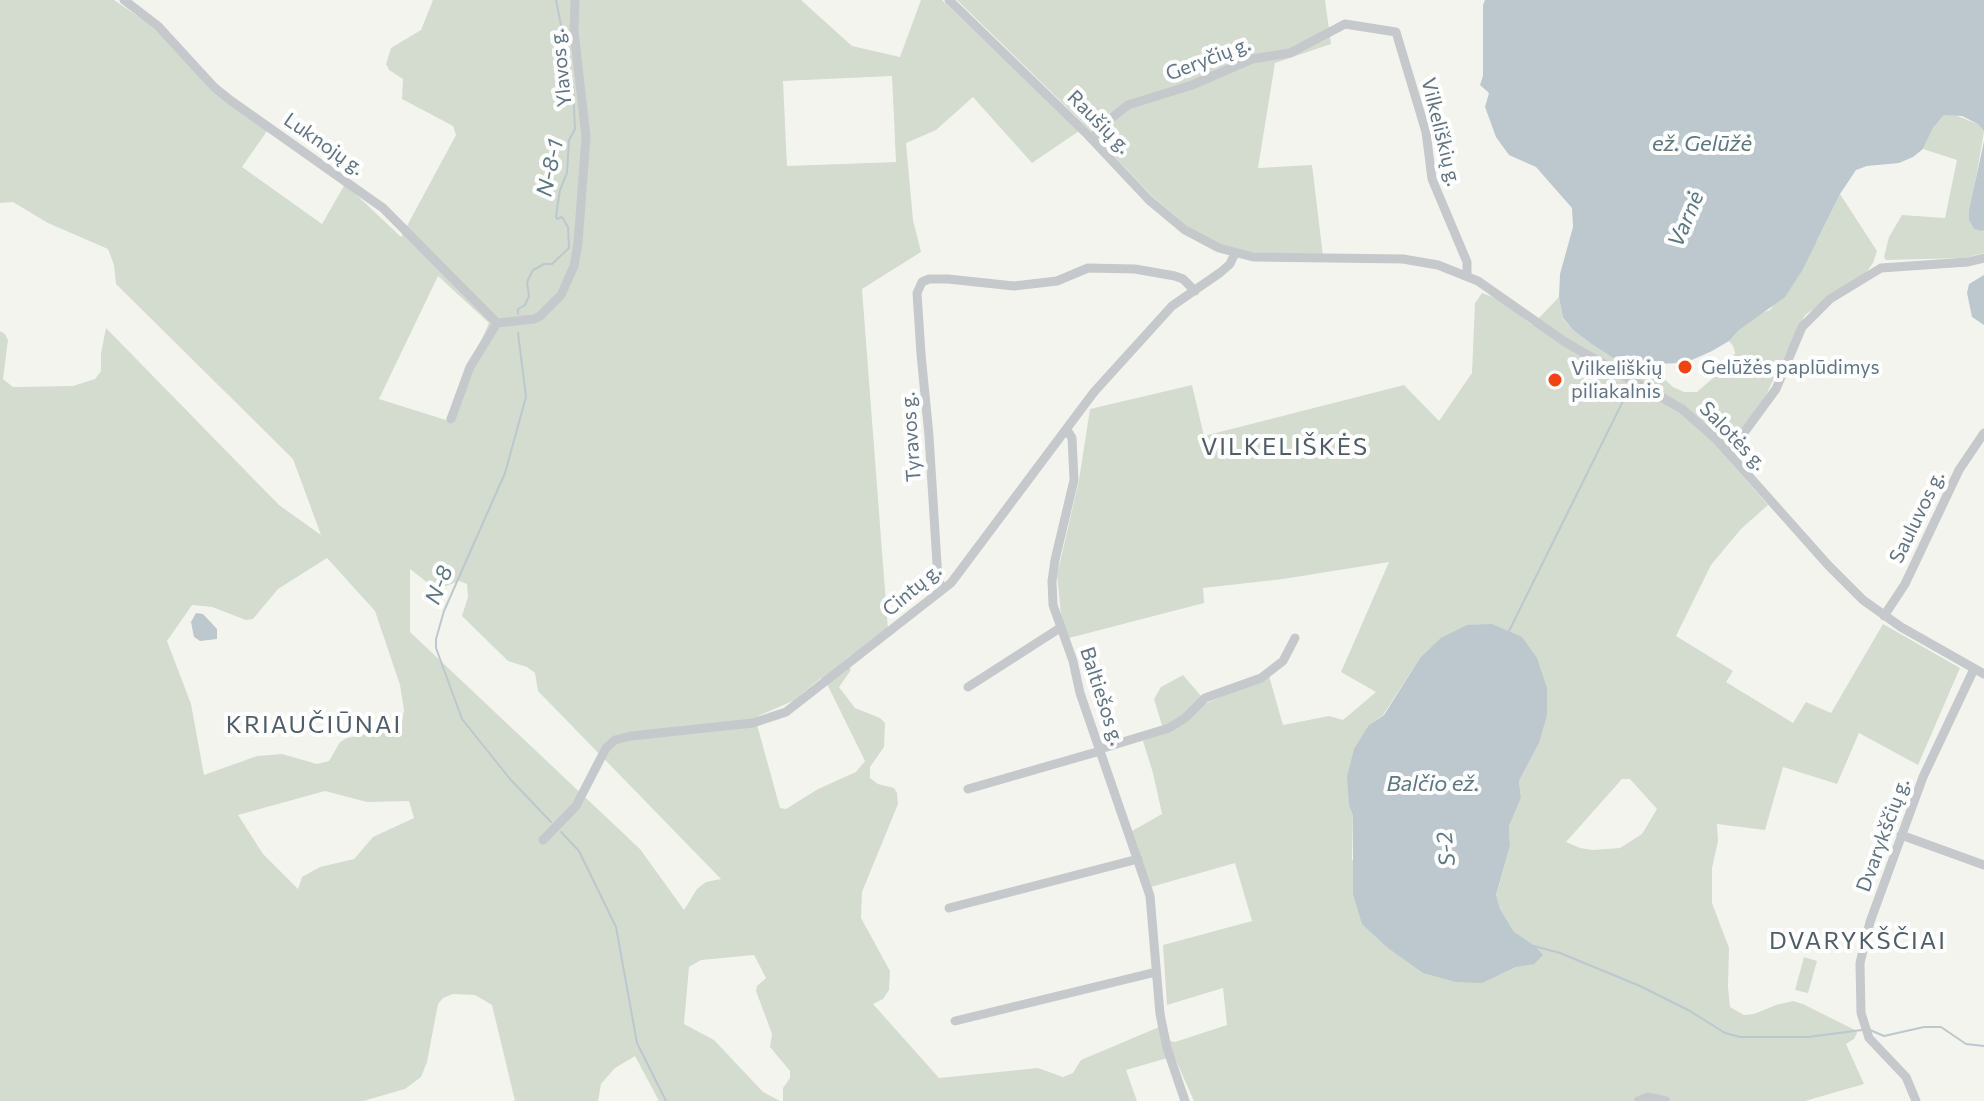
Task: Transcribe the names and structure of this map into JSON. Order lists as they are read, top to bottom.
{
  "streets": {
    "street": [
      "Geryčių g.",
      "Ylavos g.",
      "Raušių g.",
      "Vilkeliškių g.",
      "Luknojų g.",
      "Salotės g.",
      "Tyravos g.",
      "Sauluvos g.",
      "Cintų g.",
      "Baltiešos g.",
      "Dvarykščių g."
    ]
  },
  "crossings": [
    ["Geryčių g.", "Raušių g."],
    ["Geryčių g.", "Vilkeliškių g."],
    ["Ylavos g.", "Luknojų g."],
    ["Raušių g.", "Salotės g."],
    ["Raušių g.", "Cintų g."],
    ["Vilkeliškių g.", "Salotės g."],
    ["Salotės g.", "Sauluvos g."],
    ["Salotės g.", "Cintų g."],
    ["Salotės g.", "Dvarykščių g."],
    ["Tyravos g.", "Cintų g."],
    ["Cintų g.", "Baltiešos g."]
  ],
  "districts": ["VILKELIŠKĖS", "KRIAUČIŪNAI", "DVARYKŠČIAI"],
  "water": [
    "ež. Gelūžė",
    "N-8-1",
    "Varnė",
    "N-8",
    "Balčio ež.",
    "S-2"
  ],
  "places": ["Gelūžės paplūdimys", "Vilkeliškių piliakalnis"]
}
